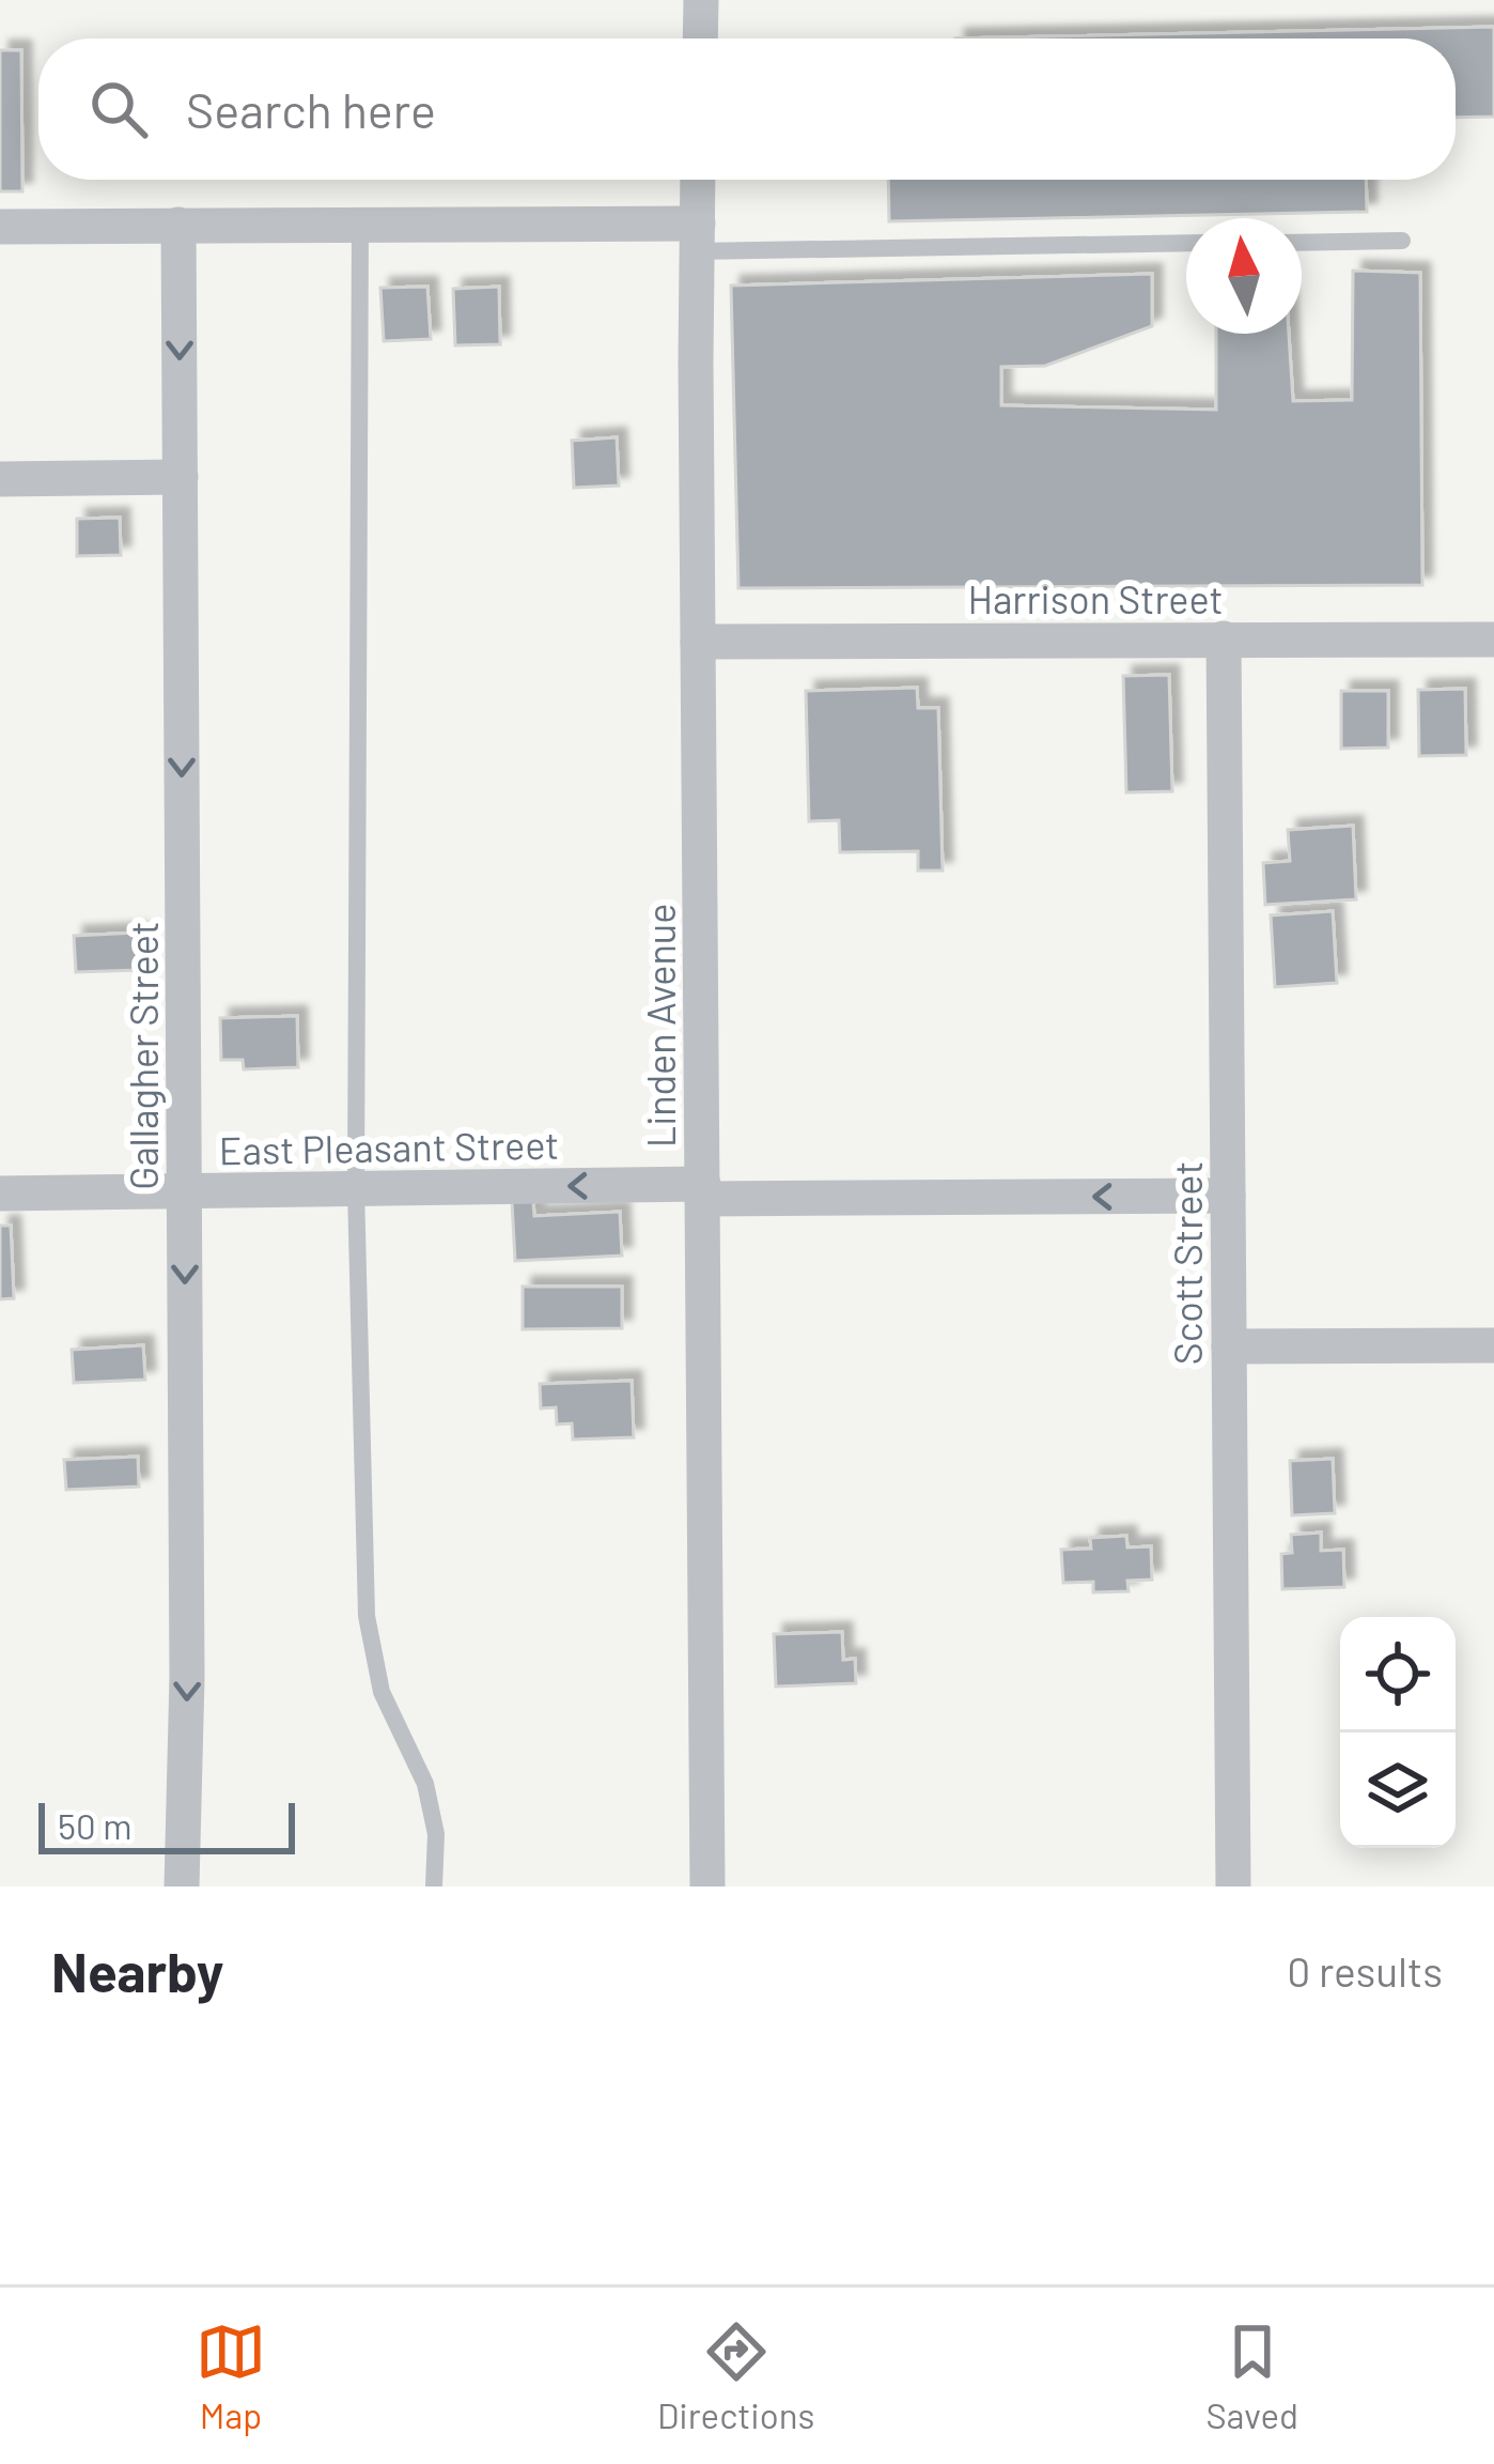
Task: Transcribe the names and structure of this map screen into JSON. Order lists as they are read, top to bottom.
{
  "streets": {
    "street": [
      "Harrison Street",
      "Linden Avenue",
      "Gallagher Street",
      "East Pleasant Street",
      "Scott Street"
    ]
  },
  "crossings": [
    ["Harrison Street", "Linden Avenue"],
    ["Harrison Street", "Scott Street"],
    ["Linden Avenue", "East Pleasant Street"],
    ["Gallagher Street", "East Pleasant Street"],
    ["East Pleasant Street", "Scott Street"]
  ],
  "one_way": ["Gallagher Street", "East Pleasant Street"],
  "scale_bar": "50 m",
  "north": "top",
  "page": {
    "search": "Search here",
    "scale": "50 m",
    "heading": ["Nearby", "0 results"],
    "nav": ["Map", "Directions", "Saved"]
  }
}
